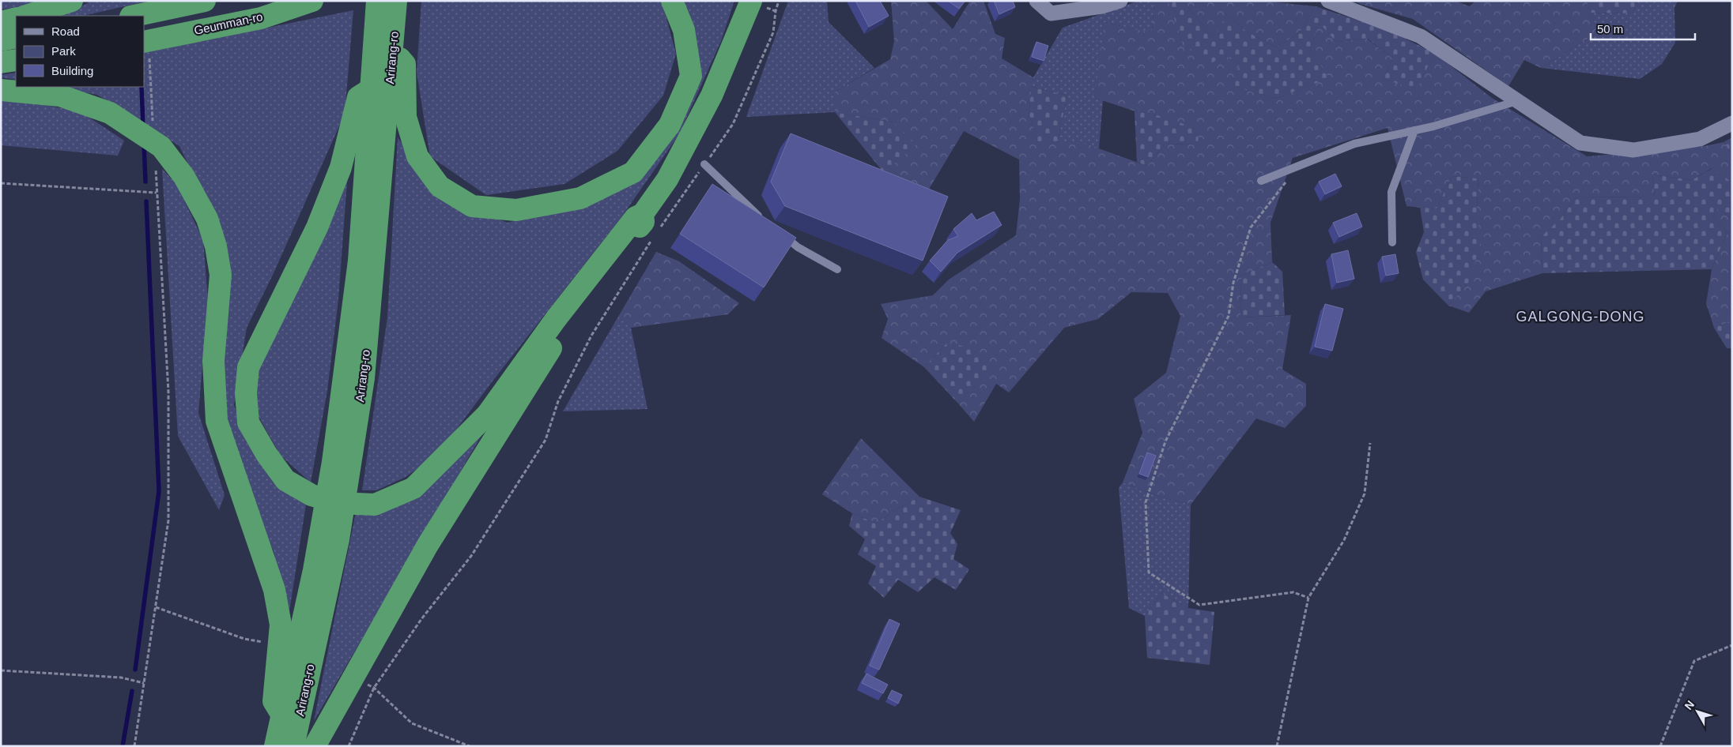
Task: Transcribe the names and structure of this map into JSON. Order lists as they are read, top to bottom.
{
  "streets": {
    "highway": ["Geumman-ro", "Arirang-ro"]
  },
  "districts": ["GALGONG-DONG"],
  "legend": ["Road", "Park", "Building"],
  "scale_bar": "50 m",
  "north": "top left"
}
